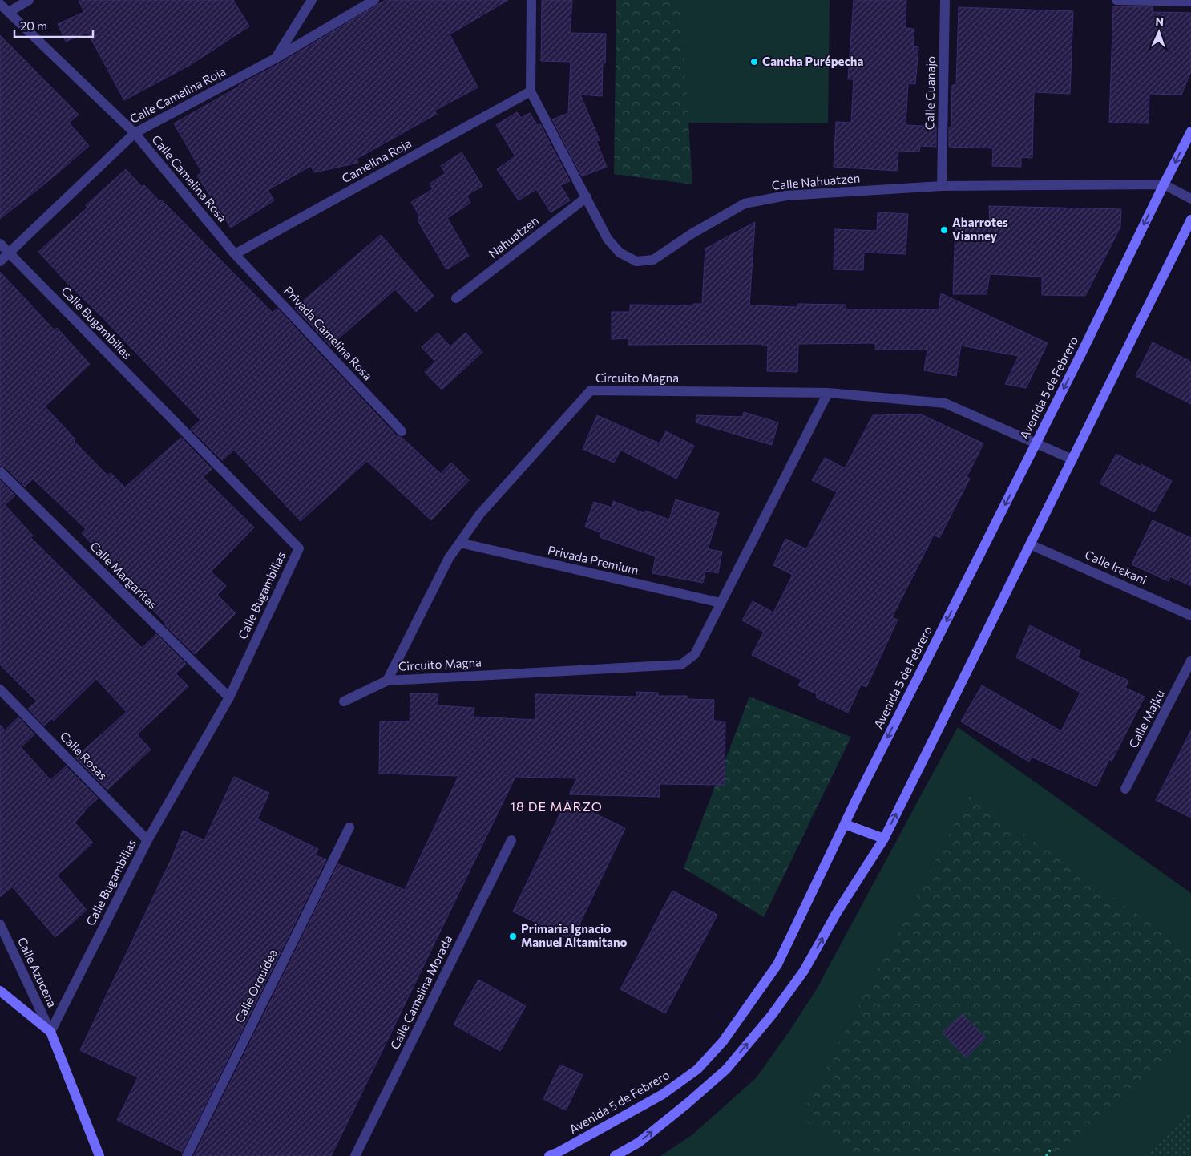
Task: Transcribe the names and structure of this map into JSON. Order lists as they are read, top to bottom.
{
  "streets": {
    "street": [
      "Calle Cuanajo",
      "Calle Camelina Roja",
      "Camelina Roja",
      "Calle Camelina Rosa",
      "Calle Nahuatzen",
      "Nahuatzen",
      "Calle Bugambilias",
      "Privada Camelina Rosa",
      "Circuito Magna",
      "Avenida 5 de Febrero",
      "Privada Premium",
      "Calle Irekani",
      "Calle Margaritas",
      "Calle Majku",
      "Calle Rosas",
      "Calle Azucena",
      "Calle Orquídea",
      "Calle Camelina Morada"
    ]
  },
  "crossings": [
    ["Calle Cuanajo", "Calle Nahuatzen"],
    ["Calle Camelina Roja", "Calle Camelina Rosa"],
    ["Calle Camelina Roja", "Calle Bugambilias"],
    ["Camelina Roja", "Calle Camelina Rosa"],
    ["Camelina Roja", "Calle Nahuatzen"],
    ["Camelina Roja", "Privada Camelina Rosa"],
    ["Calle Camelina Rosa", "Privada Camelina Rosa"],
    ["Calle Nahuatzen", "Nahuatzen"],
    ["Calle Nahuatzen", "Avenida 5 de Febrero"],
    ["Calle Bugambilias", "Calle Margaritas"],
    ["Calle Bugambilias", "Calle Rosas"],
    ["Calle Bugambilias", "Calle Azucena"],
    ["Circuito Magna", "Avenida 5 de Febrero"],
    ["Circuito Magna", "Privada Premium"]
  ],
  "districts": ["18 DE MARZO"],
  "places": ["Cancha Purépecha", "Abarrotes Vianney", "Primaria Ignacio Manuel Altamitano"],
  "scale_bar": "20 m",
  "north": "top"
}
